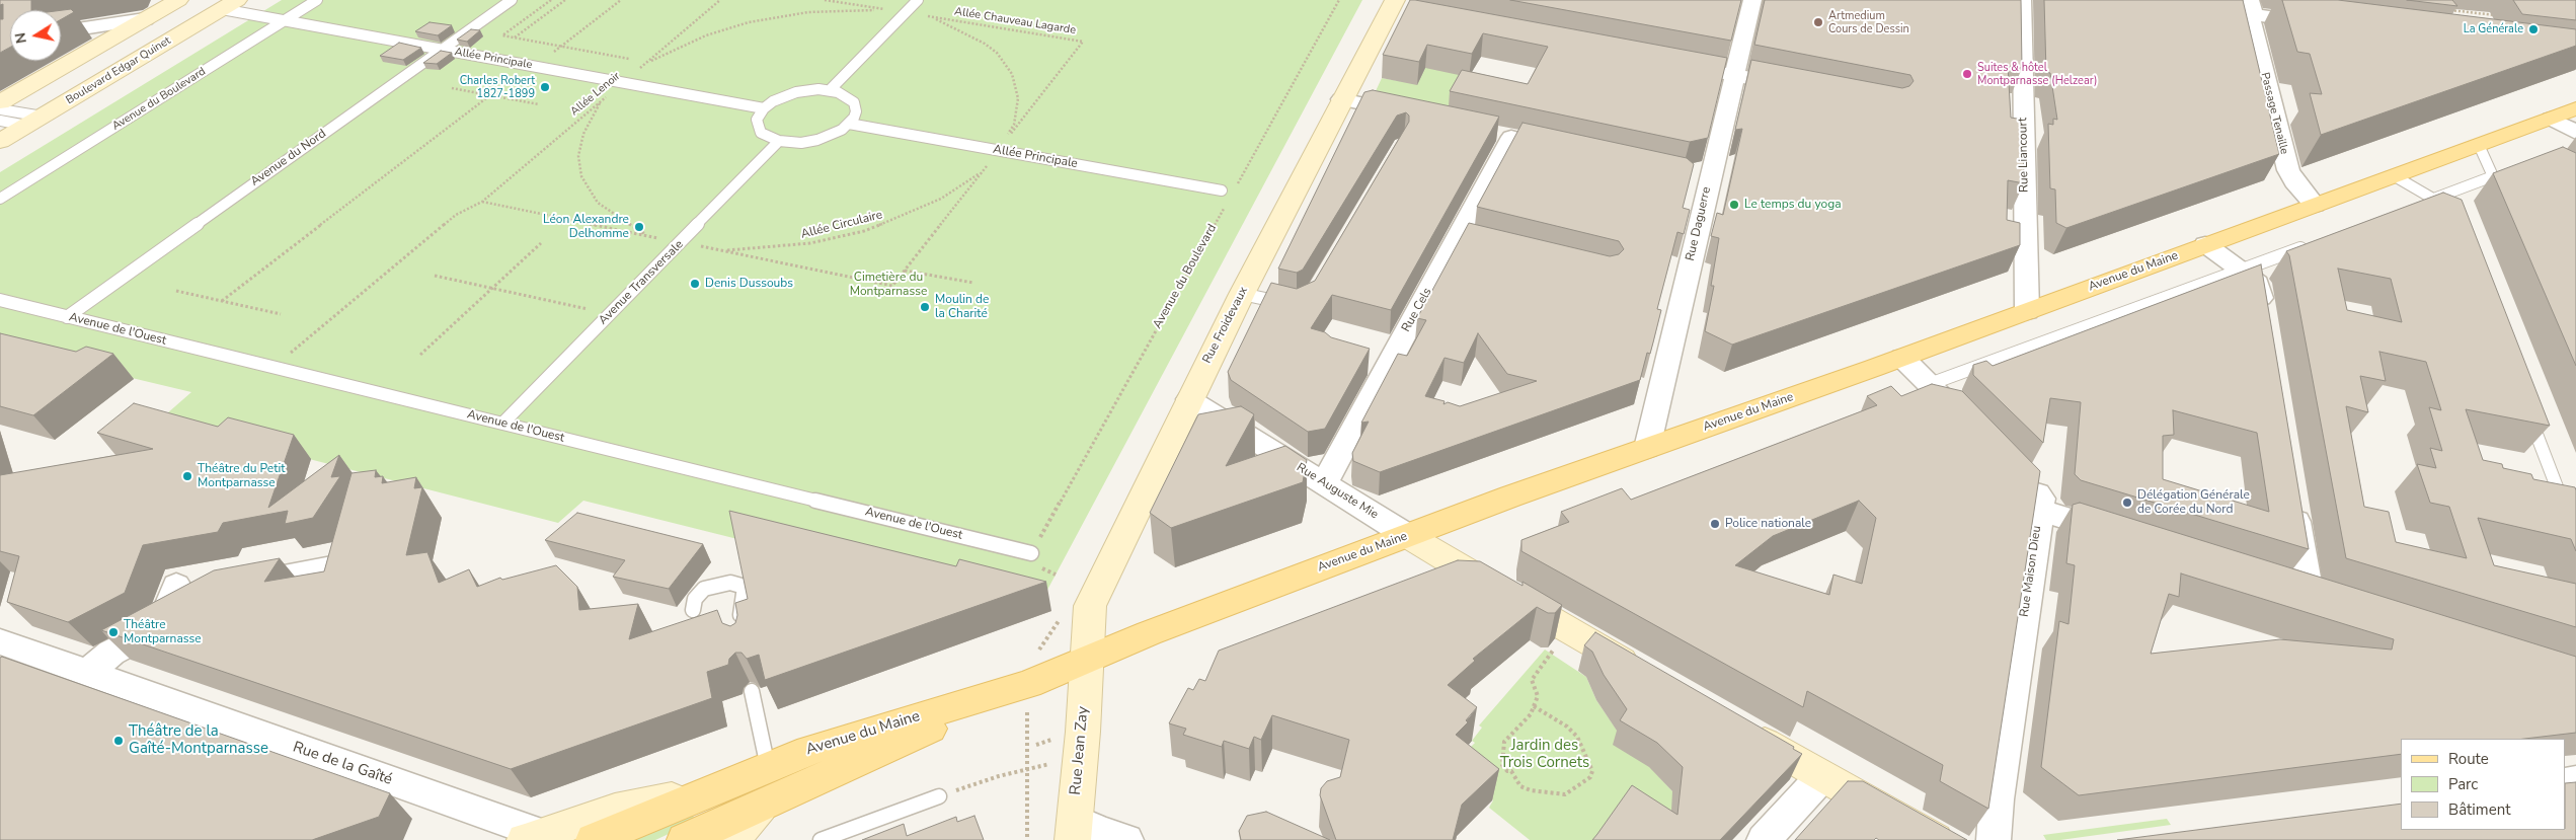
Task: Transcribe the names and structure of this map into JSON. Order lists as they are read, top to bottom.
{
  "streets": {
    "main road": [
      "Boulevard Edgar Quinet",
      "Avenue du Maine",
      "Rue Froidevaux",
      "Rue Jean Zay"
    ],
    "street": [
      "Passage Tenaille",
      "Rue Liancourt",
      "Rue Daguerre",
      "Rue Cels",
      "Rue Auguste Mie",
      "Rue Maison Dieu",
      "Rue de la Gaîté"
    ],
    "lane": [
      "Allée Principale",
      "Avenue du Boulevard",
      "Avenue du Nord",
      "Avenue Transversale",
      "Avenue de l'Ouest"
    ],
    "path": ["Allée Chauveau Lagarde", "Allée Lenoir", "Allée Circulaire"]
  },
  "crossings": [
    ["Allée Principale", "Boulevard Edgar Quinet"],
    ["Allée Principale", "Allée Lenoir"],
    ["Allée Principale", "Avenue du Boulevard"],
    ["Allée Principale", "Avenue du Nord"],
    ["Allée Lenoir", "Avenue de l'Ouest"],
    ["Avenue du Boulevard", "Avenue de l'Ouest"],
    ["Passage Tenaille", "Avenue du Maine"],
    ["Rue Liancourt", "Avenue du Maine"],
    ["Avenue du Nord", "Avenue de l'Ouest"],
    ["Rue Daguerre", "Avenue du Maine"],
    ["Avenue du Maine", "Rue Froidevaux"],
    ["Avenue du Maine", "Rue Auguste Mie"],
    ["Avenue du Maine", "Rue Jean Zay"],
    ["Avenue du Maine", "Rue de la Gaîté"],
    ["Avenue Transversale", "Avenue de l'Ouest"],
    ["Rue Cels", "Rue Auguste Mie"],
    ["Rue Froidevaux", "Rue Auguste Mie"],
    ["Rue Froidevaux", "Rue Jean Zay"]
  ],
  "parks": ["Cimetière du Montparnasse", "Jardin des Trois Cornets"],
  "places": [
    "Artmedium Cours de Dessin",
    "La Générale",
    "Suites & hôtel Montparnasse (Helzear)",
    "Charles Robert 1827-1899",
    "Le temps du yoga",
    "Léon Alexandre Delhomme",
    "Denis Dussoubs",
    "Moulin de la Charité",
    "Théâtre du Petit Montparnasse",
    "Délégation Générale de Corée du Nord",
    "Police nationale",
    "Théâtre Montparnasse",
    "Théâtre de la Gaîté-Montparnasse"
  ],
  "legend": ["Route", "Parc", "Bâtiment"],
  "north": "left"
}
